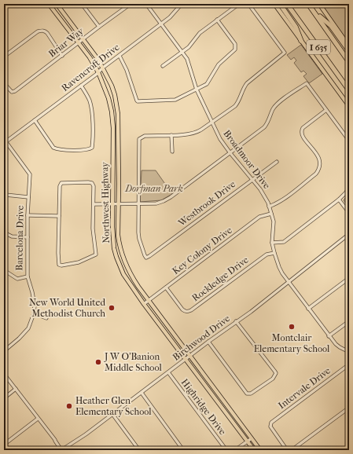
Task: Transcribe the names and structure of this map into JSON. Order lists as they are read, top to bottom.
{
  "streets": {
    "highway": ["I 635"],
    "main road": ["Northwest Highway"],
    "street": [
      "Briar Way",
      "Ravencroft Drive",
      "Broadmoor Drive",
      "Westbrook Drive",
      "Barcelona Drive",
      "Key Colony Drive",
      "Rockledge Drive",
      "Birchwood Drive",
      "Intervale Drive",
      "Highridge Drive"
    ]
  },
  "crossings": [
    ["Briar Way", "Northwest Highway"],
    ["Ravencroft Drive", "Broadmoor Drive"],
    ["Ravencroft Drive", "Northwest Highway"],
    ["Ravencroft Drive", "Barcelona Drive"],
    ["Broadmoor Drive", "Westbrook Drive"],
    ["Broadmoor Drive", "Key Colony Drive"],
    ["Broadmoor Drive", "Rockledge Drive"],
    ["Broadmoor Drive", "Birchwood Drive"],
    ["Northwest Highway", "Key Colony Drive"],
    ["Northwest Highway", "Birchwood Drive"],
    ["Key Colony Drive", "Rockledge Drive"],
    ["Birchwood Drive", "Highridge Drive"]
  ],
  "parks": ["Dorfman Park"],
  "places": [
    "New World United Methodist Church",
    "Montclair Elementary School",
    "J W O'Banion Middle School",
    "Heather Glen Elementary School"
  ]
}
